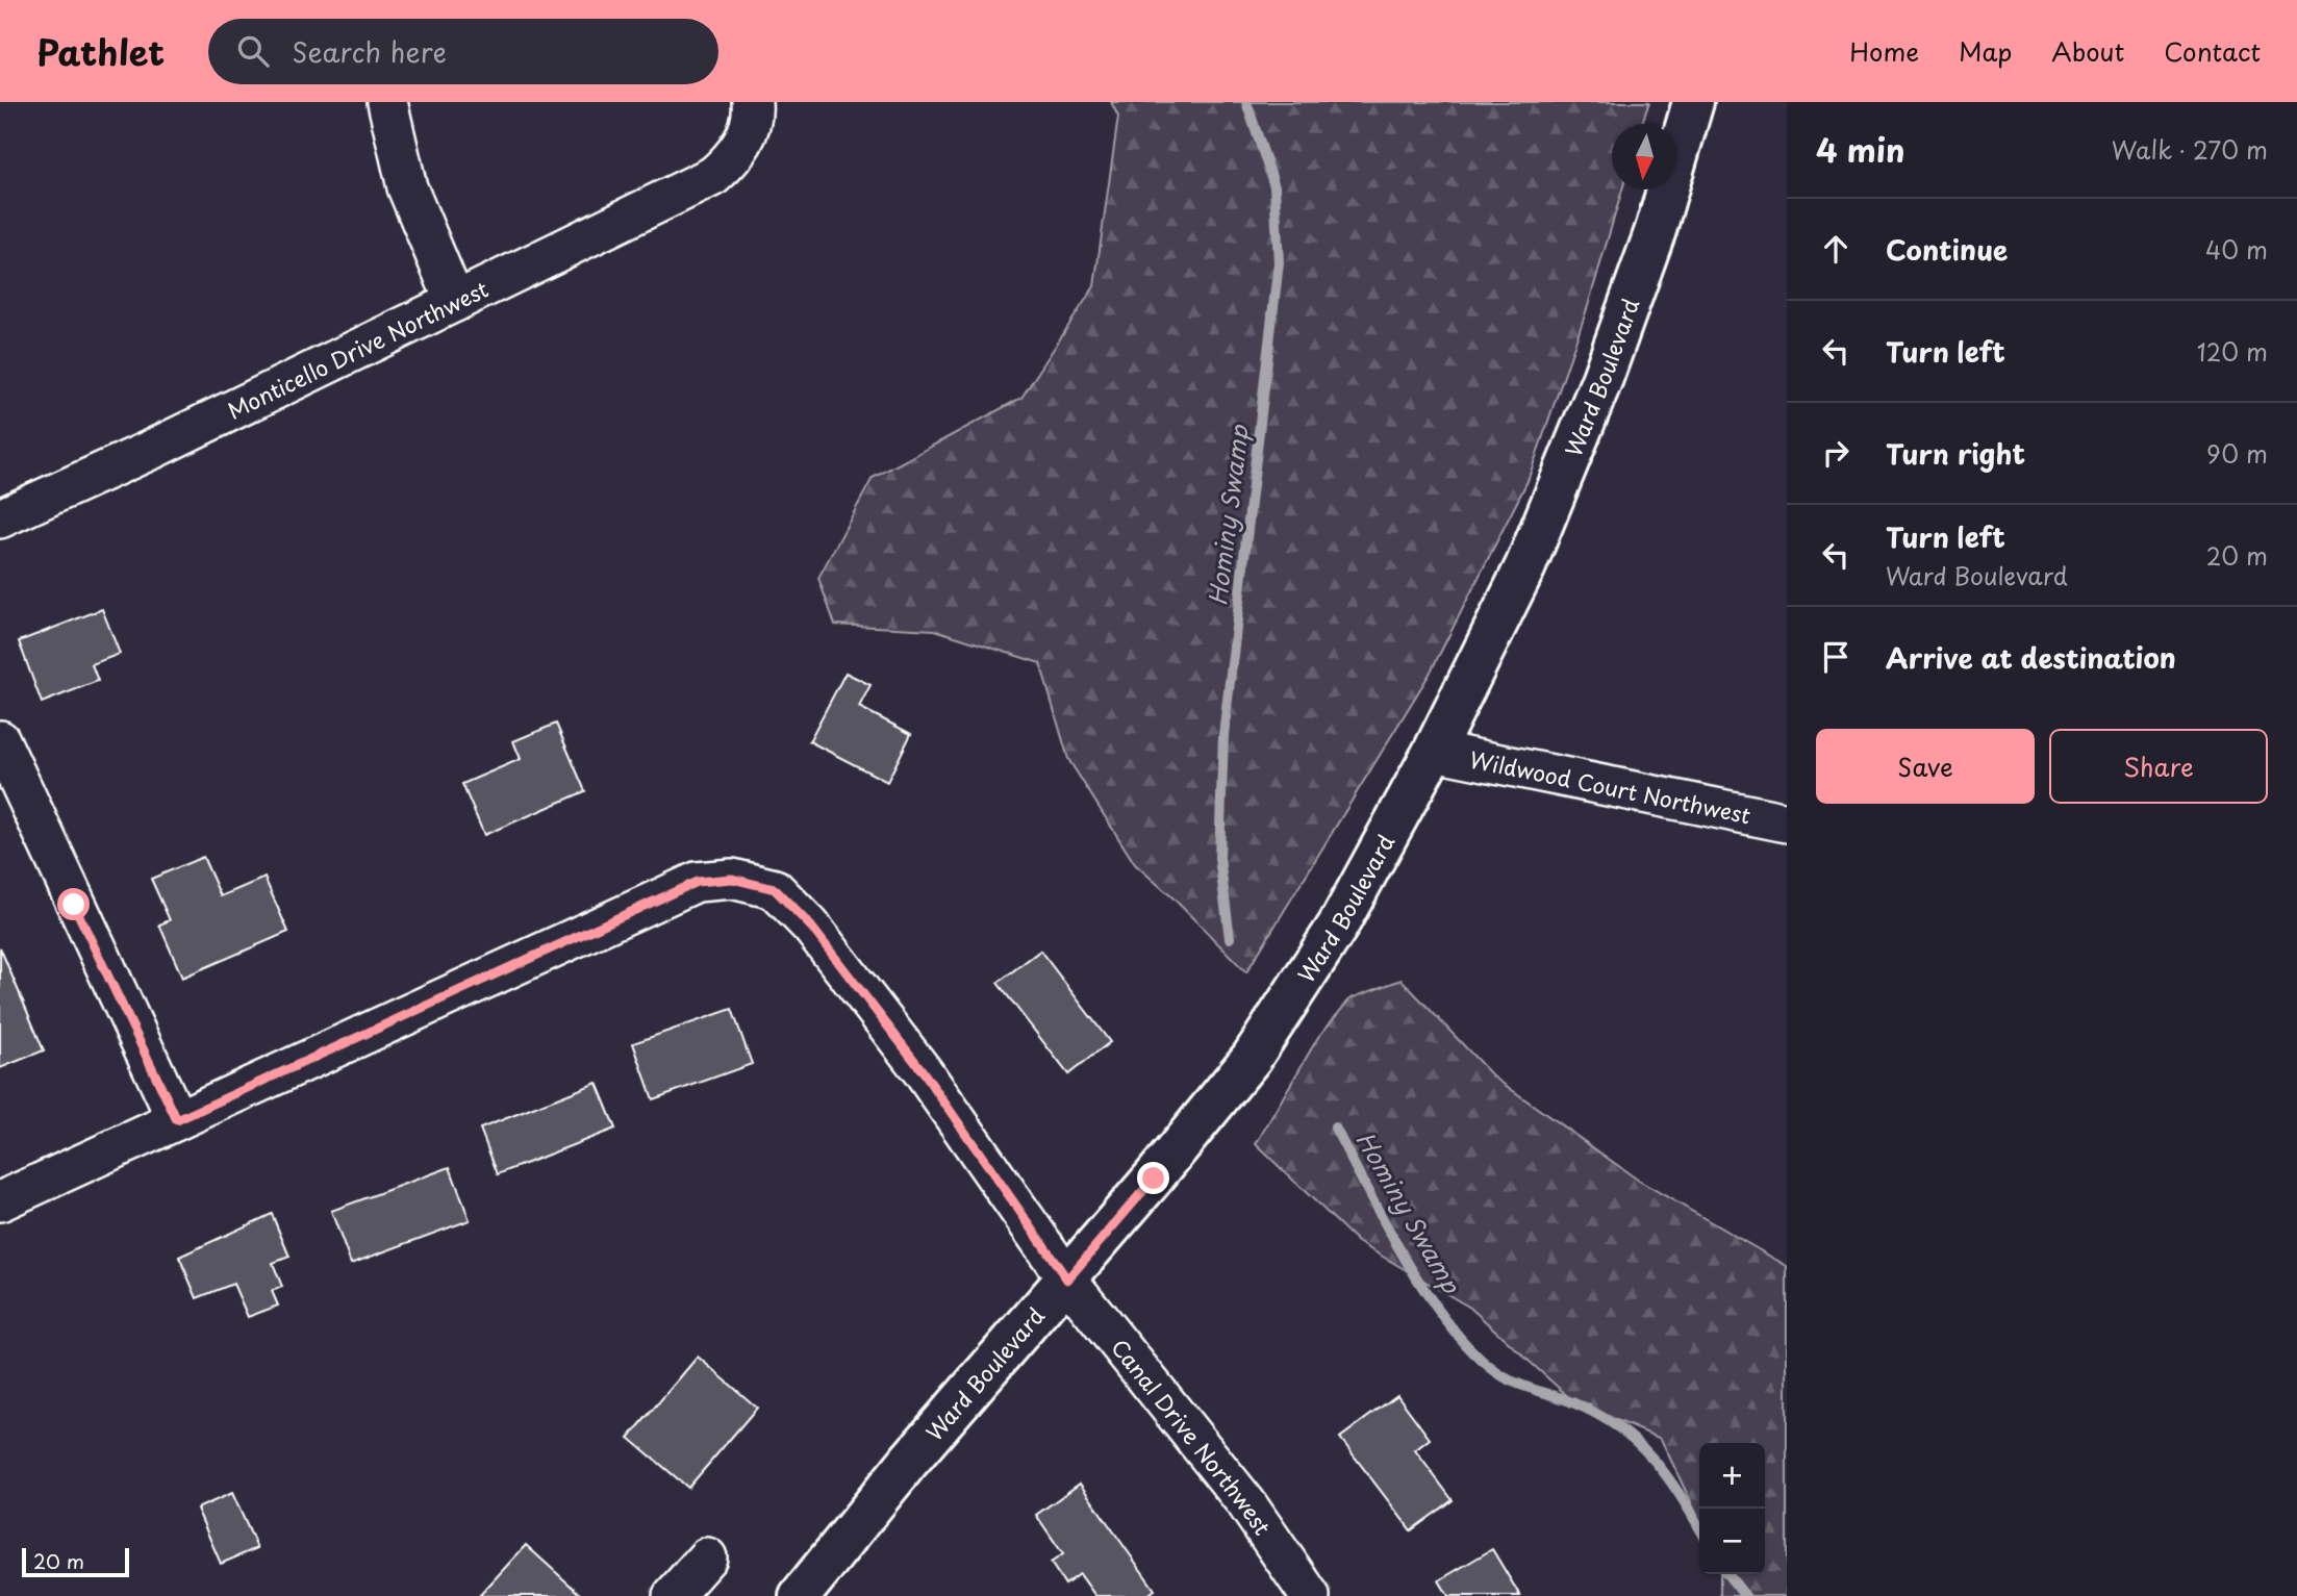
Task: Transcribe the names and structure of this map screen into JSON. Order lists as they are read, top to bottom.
{
  "streets": {
    "main road": ["Ward Boulevard"],
    "street": ["Monticello Drive Northwest", "Wildwood Court Northwest", "Canal Drive Northwest"]
  },
  "crossings": [
    ["Ward Boulevard", "Wildwood Court Northwest"],
    ["Ward Boulevard", "Canal Drive Northwest"]
  ],
  "water": ["Hominy Swamp"],
  "scale_bar": "20 m",
  "north": "bottom",
  "page": {
    "header": "Pathlet",
    "search": "Search here",
    "nav": [
      "Home",
      "Map",
      "About",
      "Contact"
    ],
    "heading": ["4 min", "Walk · 270 m"],
    "list": [
      ["Continue", "40 m"],
      ["Turn left", "120 m"],
      ["Turn right", "90 m"],
      ["Turn left", "Ward Boulevard", "20 m"],
      "Arrive at destination"
    ],
    "buttons": ["Save", "Share"],
    "map_buttons": ["+", "−"],
    "scale": "20 m"
  }
}
